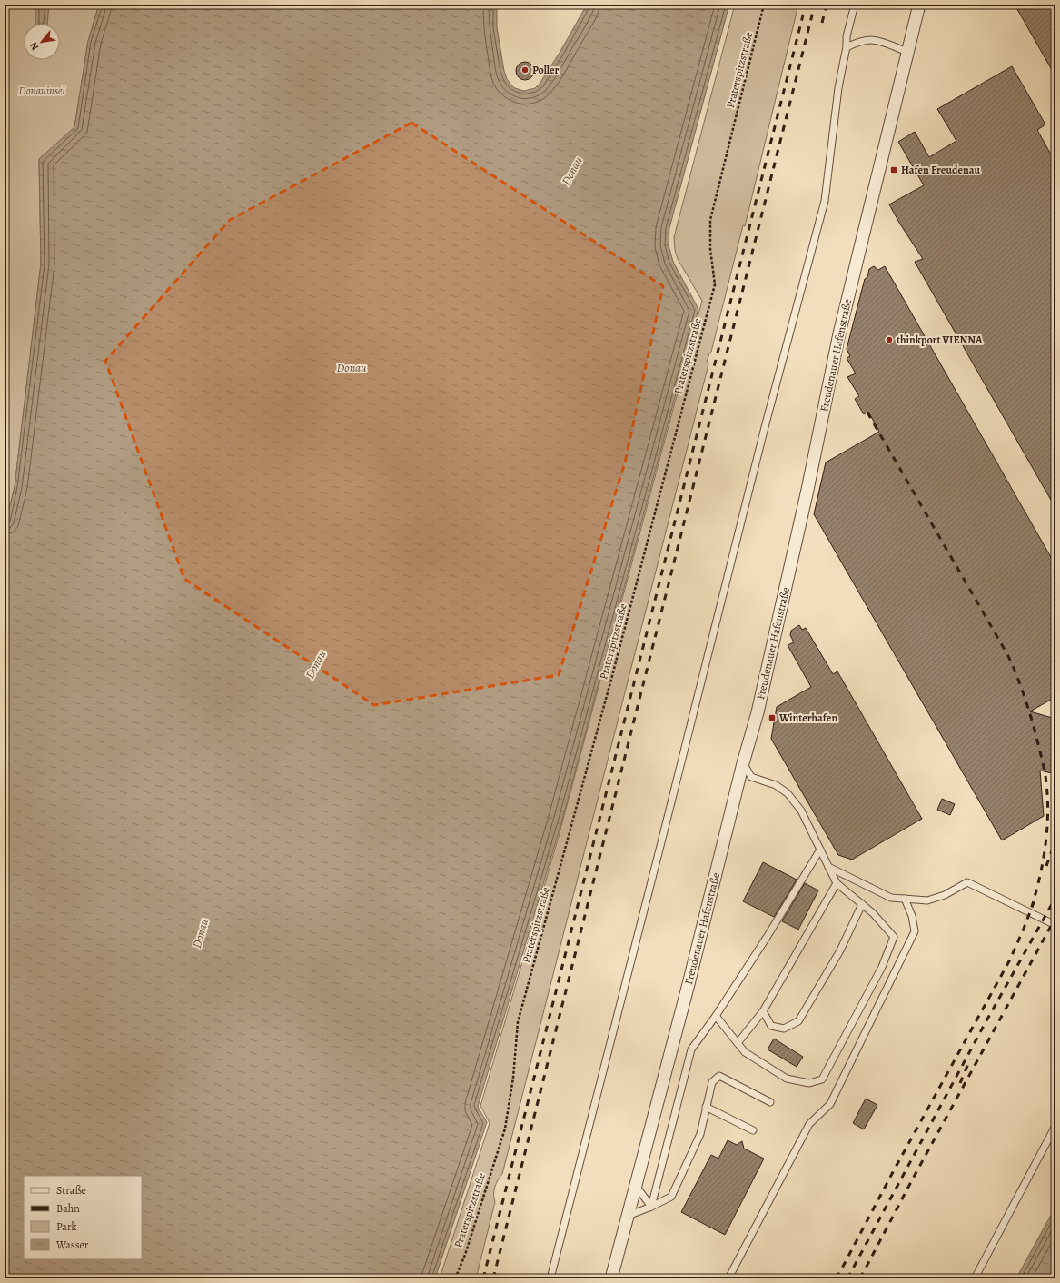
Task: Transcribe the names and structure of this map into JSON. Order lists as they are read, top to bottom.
{
  "streets": {
    "street": ["Freudenauer Hafenstraße"],
    "path": ["Praterspitzstraße"]
  },
  "water": ["Donau"],
  "parks": ["Donauinsel"],
  "places": {
    "other": ["Poller", "thinkport VIENNA"],
    "transit": ["Hafen Freudenau", "Winterhafen"]
  },
  "legend": [
    "Straße",
    "Bahn",
    "Park",
    "Wasser"
  ],
  "north": "bottom left"
}
